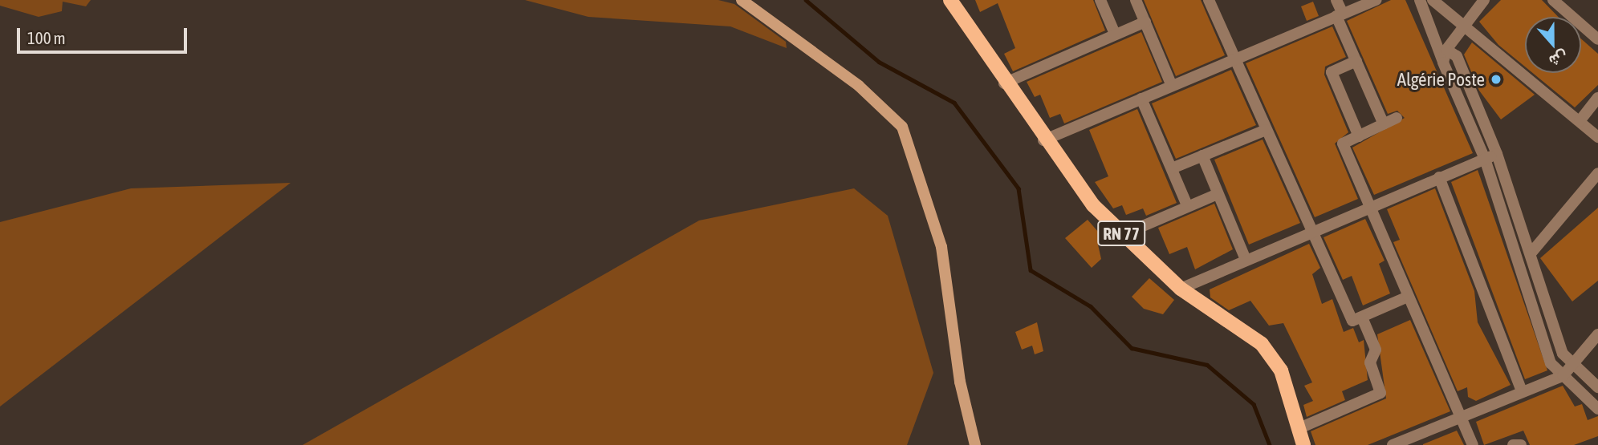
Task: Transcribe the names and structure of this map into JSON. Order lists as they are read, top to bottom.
{
  "streets": {
    "main road": ["RN 77"]
  },
  "places": ["Algérie Poste"],
  "scale_bar": "100 m",
  "north": "bottom"
}
